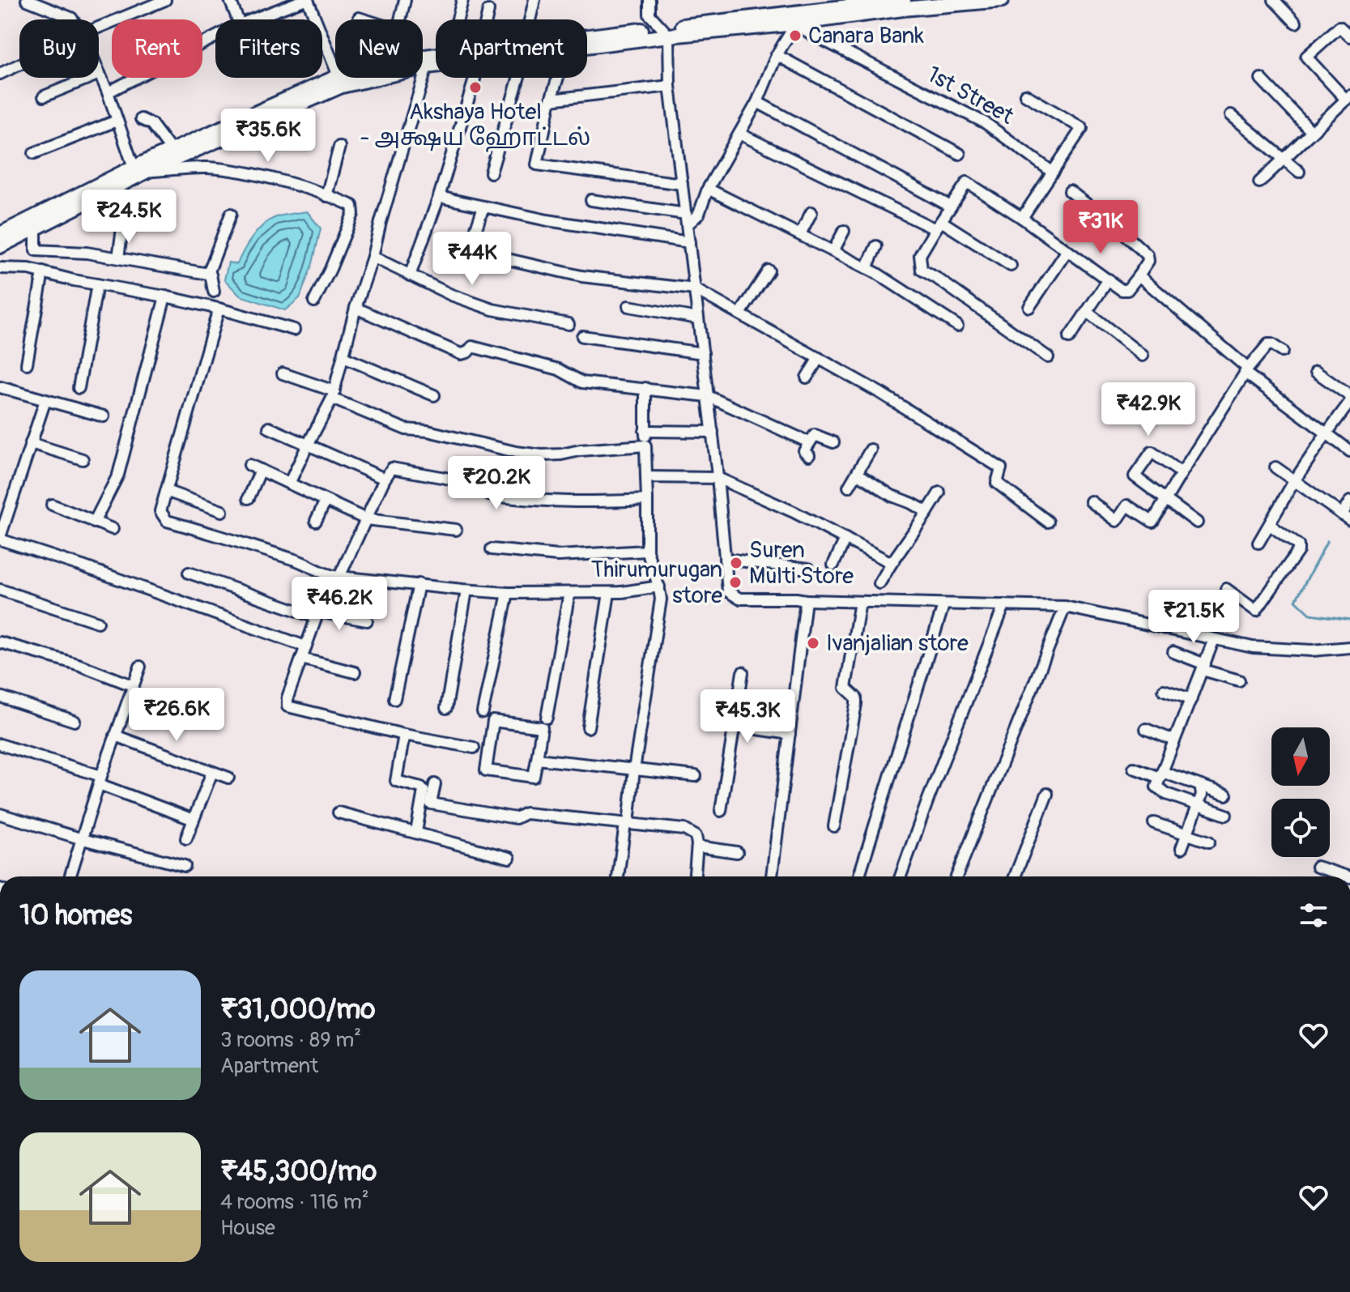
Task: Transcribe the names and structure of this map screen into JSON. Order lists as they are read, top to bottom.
{
  "streets": {
    "street": ["1st Street"]
  },
  "places": [
    "Canara Bank",
    "Akshaya Hotel - அக்ஷய ஹோட்டல்",
    "Suren Multi Store",
    "Thirumurugan store",
    "Ivanjalian store"
  ],
  "north": "bottom",
  "page": {
    "chip": [
      "Buy",
      "Rent",
      "Filters",
      "New",
      "Apartment"
    ],
    "price": [
      "₹35.6K",
      "₹24.5K",
      "₹31K",
      "₹44K",
      "₹42.9K",
      "₹20.2K",
      "₹46.2K",
      "₹21.5K",
      "₹26.6K",
      "₹45.3K"
    ],
    "heading": "10 homes",
    "list": [
      {
        "name": "₹31,000/mo",
        "note": "3 rooms · 89 m² · Apartment"
      },
      {
        "name": "₹45,300/mo",
        "note": "4 rooms · 116 m² · House"
      }
    ]
  }
}
